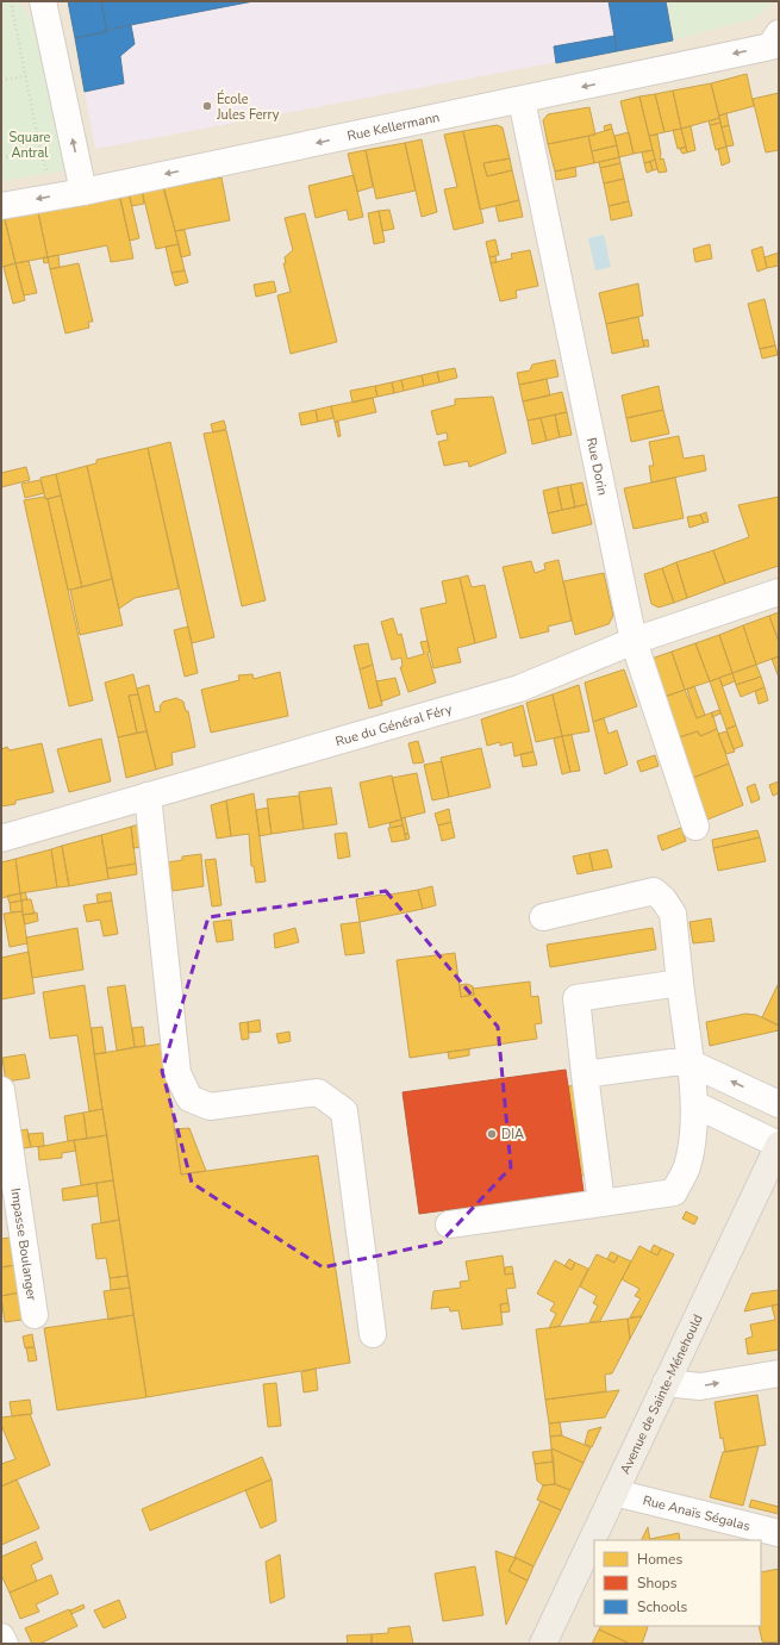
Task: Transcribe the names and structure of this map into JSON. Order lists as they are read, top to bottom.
{
  "streets": {
    "main road": ["Avenue de Sainte-Ménehould"],
    "street": [
      "Rue Kellermann",
      "Rue Dorin",
      "Rue du Général Féry",
      "Impasse Boulanger",
      "Rue Anaïs Ségalas"
    ]
  },
  "crossings": [
    ["Rue Kellermann", "Rue Dorin"],
    ["Rue Dorin", "Rue du Général Féry"],
    ["Avenue de Sainte-Ménehould", "Rue Anaïs Ségalas"]
  ],
  "one_way": ["Rue Kellermann"],
  "parks": ["Square Antral"],
  "places": ["École Jules Ferry", "DIA"],
  "legend": ["Homes", "Shops", "Schools"]
}
